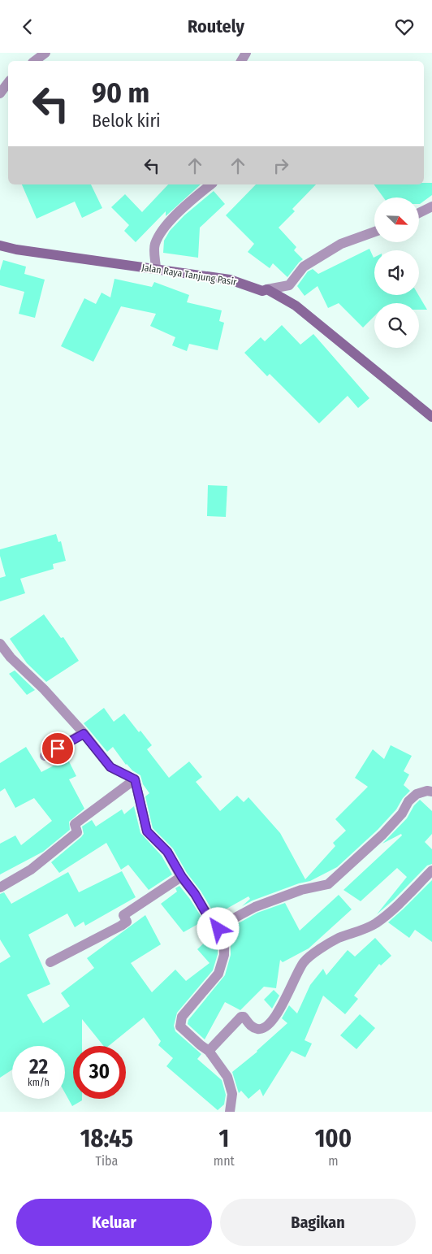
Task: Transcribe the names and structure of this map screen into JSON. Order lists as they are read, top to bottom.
{
  "streets": {
    "street": ["Jalan Raya Tanjung Pasir"]
  },
  "north": "bottom right",
  "page": {
    "header": "Routely",
    "turn": ["90 m", "Belok kiri"],
    "speed": "22 km/h",
    "limit": "30",
    "eta": [
      "18:45",
      "Tiba",
      "1",
      "mnt",
      "100",
      "m"
    ],
    "buttons": ["Keluar", "Bagikan"]
  }
}
